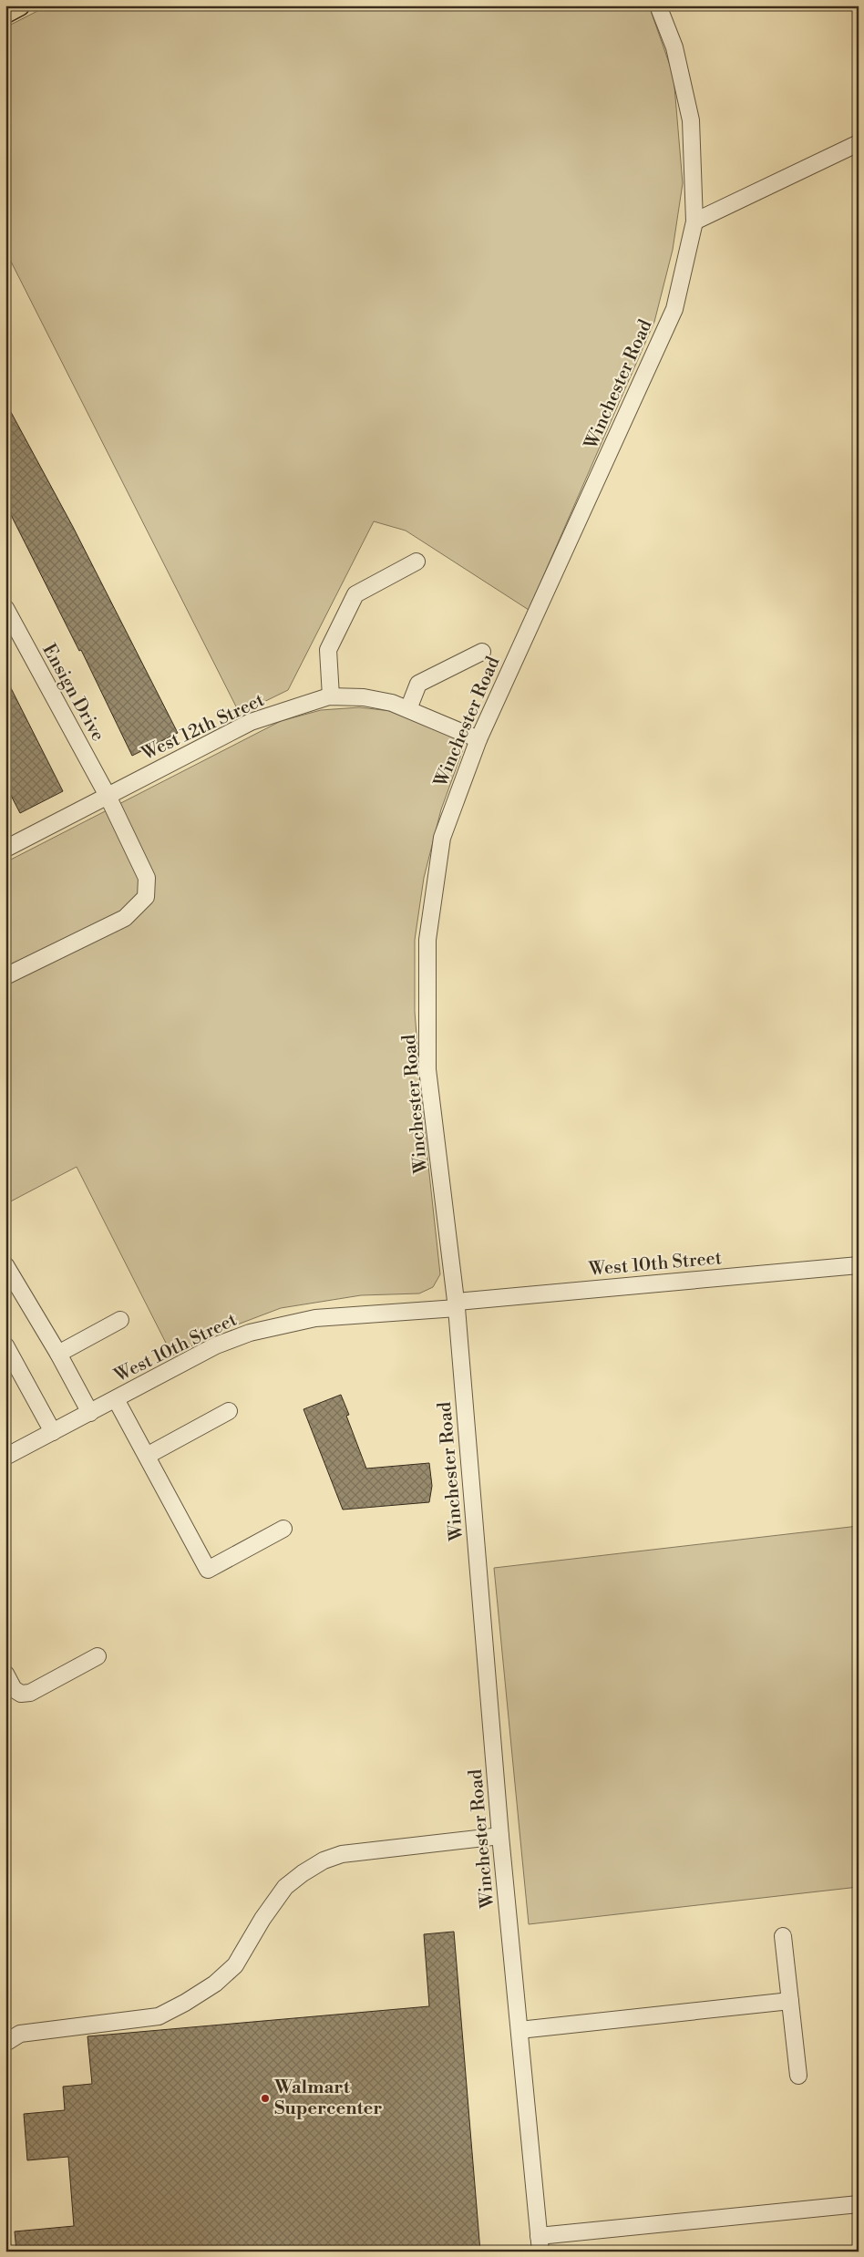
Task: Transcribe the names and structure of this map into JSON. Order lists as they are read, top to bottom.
{
  "streets": {
    "street": [
      "Winchester Road",
      "Ensign Drive",
      "West 12th Street",
      "West 10th Street"
    ]
  },
  "crossings": [
    ["Winchester Road", "West 12th Street"],
    ["Winchester Road", "West 10th Street"],
    ["Ensign Drive", "West 12th Street"]
  ],
  "places": ["Walmart Supercenter"]
}
